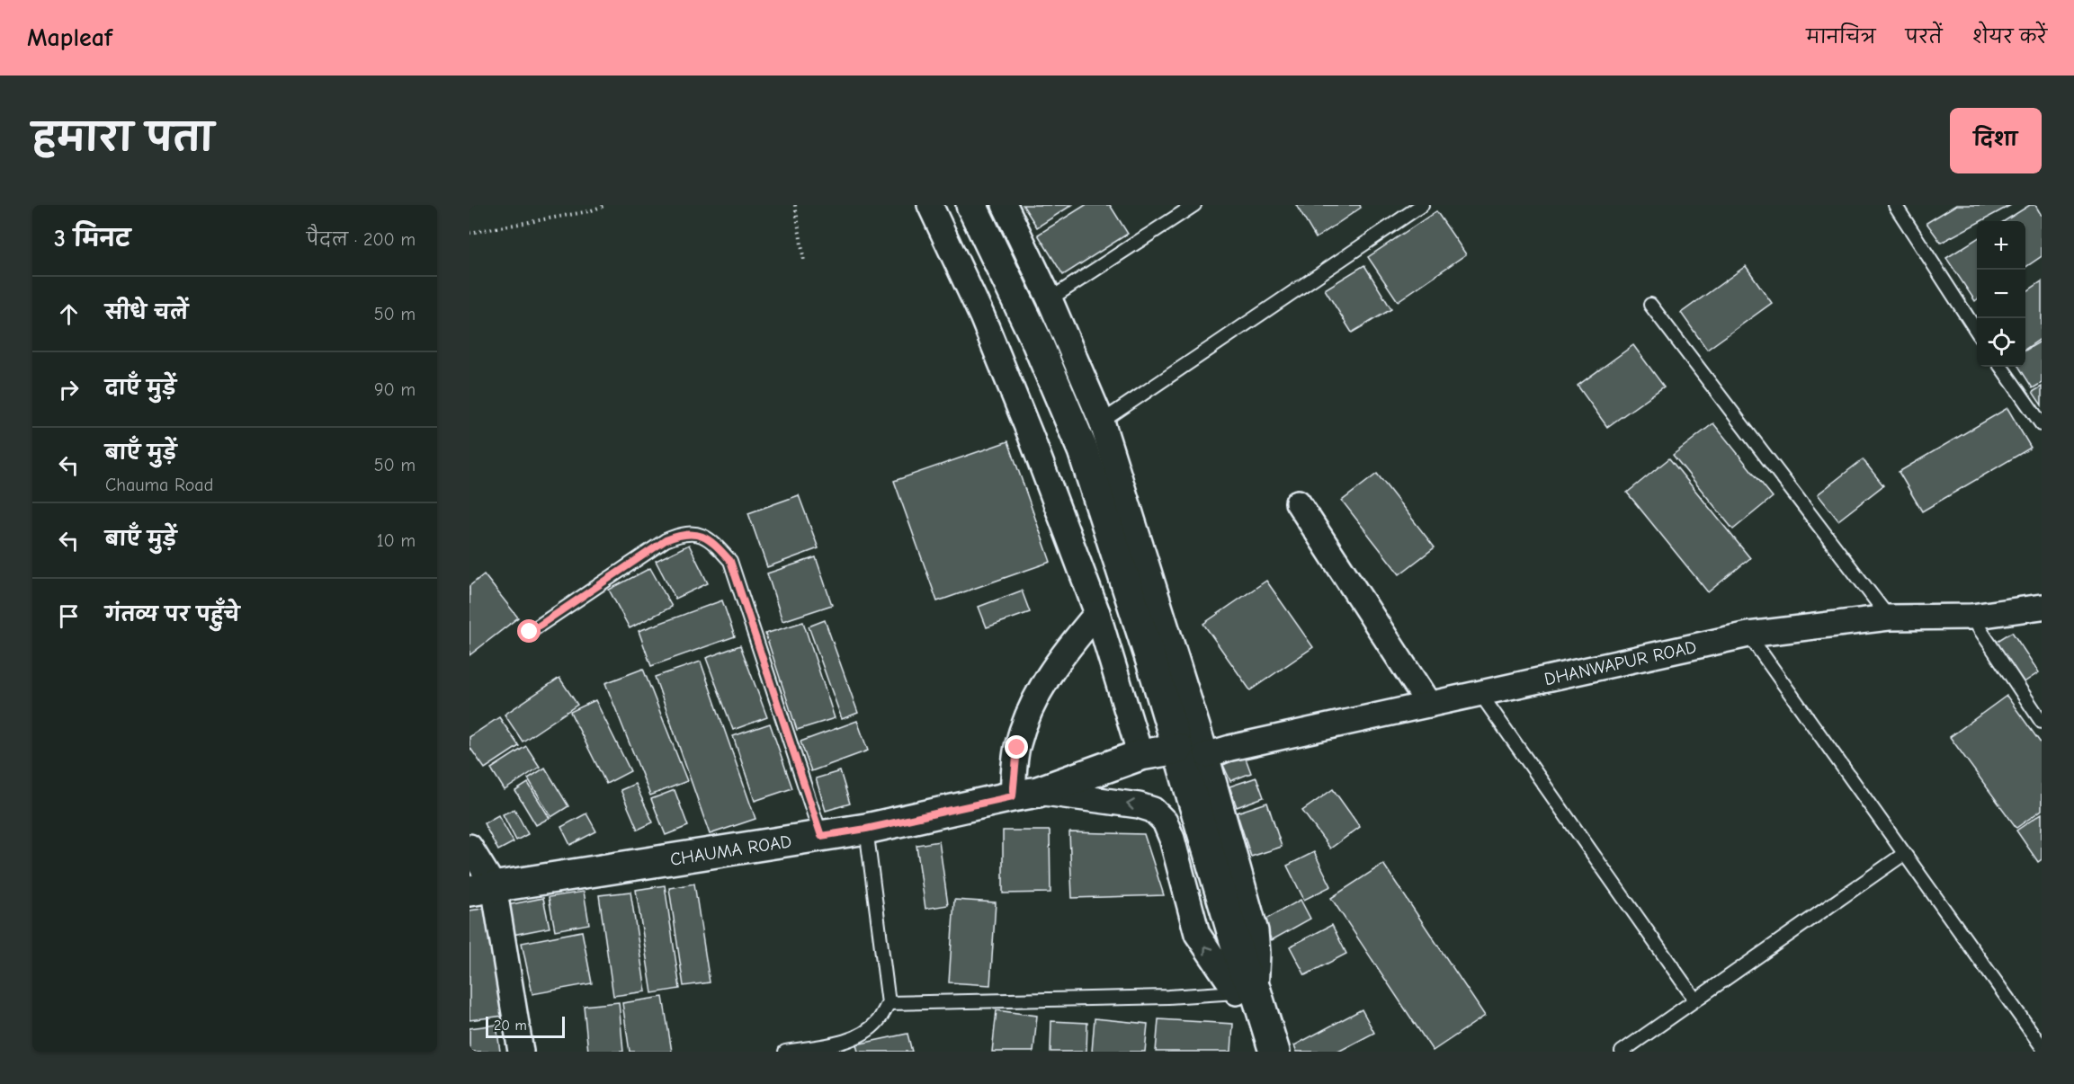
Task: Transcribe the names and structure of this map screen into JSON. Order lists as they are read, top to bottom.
{
  "streets": {
    "street": ["DHANWAPUR ROAD", "CHAUMA ROAD"]
  },
  "crossings": [
    ["DHANWAPUR ROAD", "CHAUMA ROAD"]
  ],
  "scale_bar": "20 m",
  "page": {
    "header": "Mapleaf",
    "nav": ["मानचित्र", "परतें", "शेयर करें"],
    "title": "हमारा पता",
    "buttons": "दिशा",
    "heading": ["3 मिनट", "पैदल · 200 m"],
    "map_buttons": ["+", "−"],
    "list": [
      ["सीधे चलें", "50 m"],
      ["दाएँ मुड़ें", "90 m"],
      ["बाएँ मुड़ें", "Chauma Road", "50 m"],
      ["बाएँ मुड़ें", "10 m"],
      "गंतव्य पर पहुँचे"
    ],
    "scale": "20 m"
  }
}
